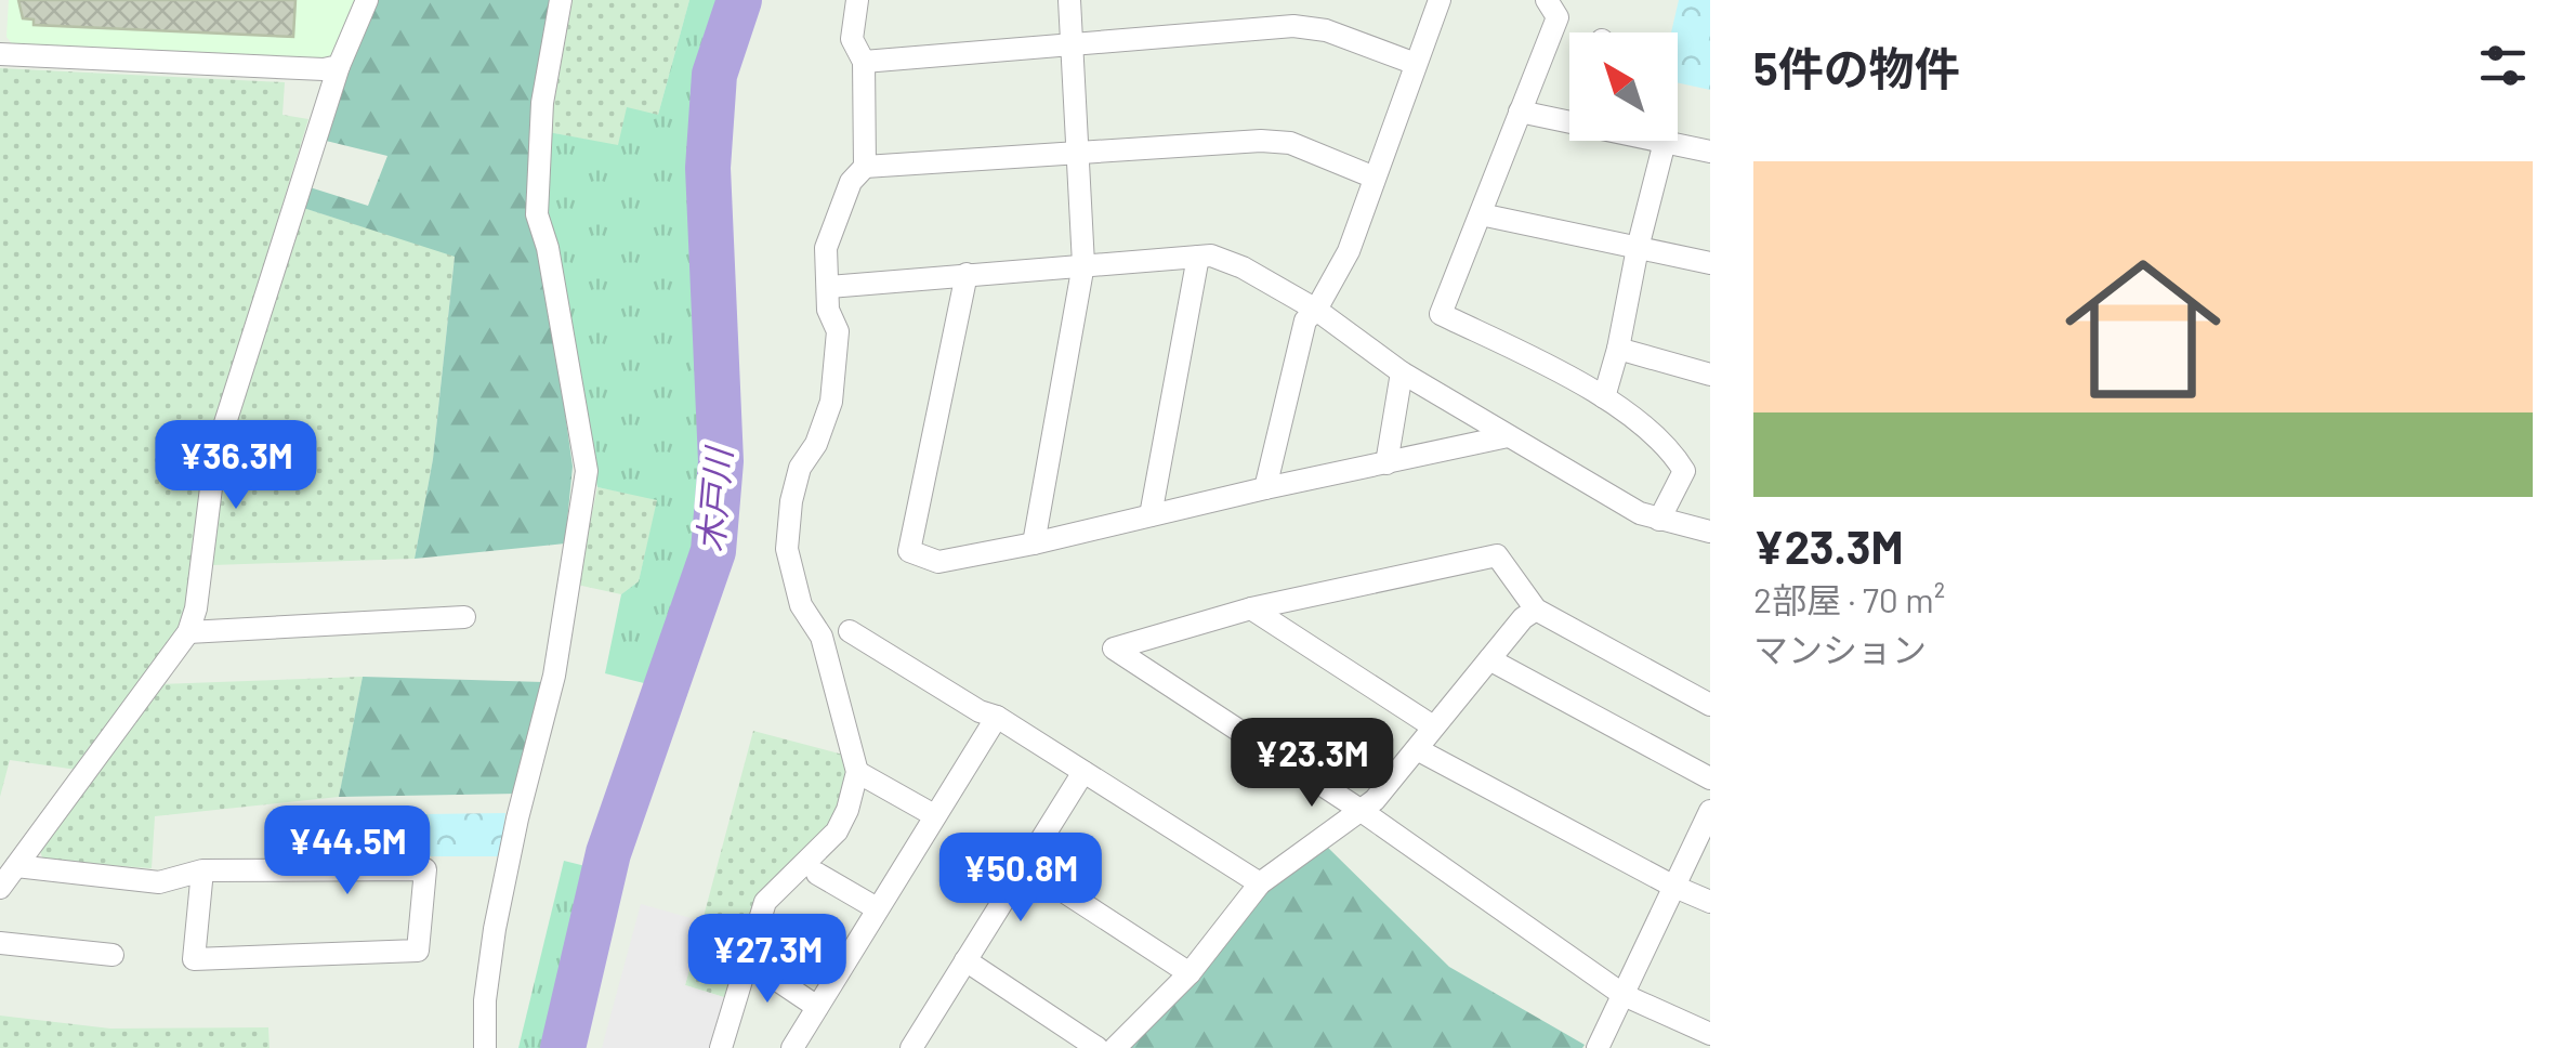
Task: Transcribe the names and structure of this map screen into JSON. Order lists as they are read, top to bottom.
{
  "water": ["木戸川"],
  "north": "top left",
  "page": {
    "heading": "5件の物件",
    "list": [
      {
        "name": "¥23.3M",
        "note": "2部屋 · 70 m² · マンション"
      }
    ],
    "price": [
      "¥36.3M",
      "¥23.3M",
      "¥44.5M",
      "¥50.8M",
      "¥27.3M"
    ]
  }
}
